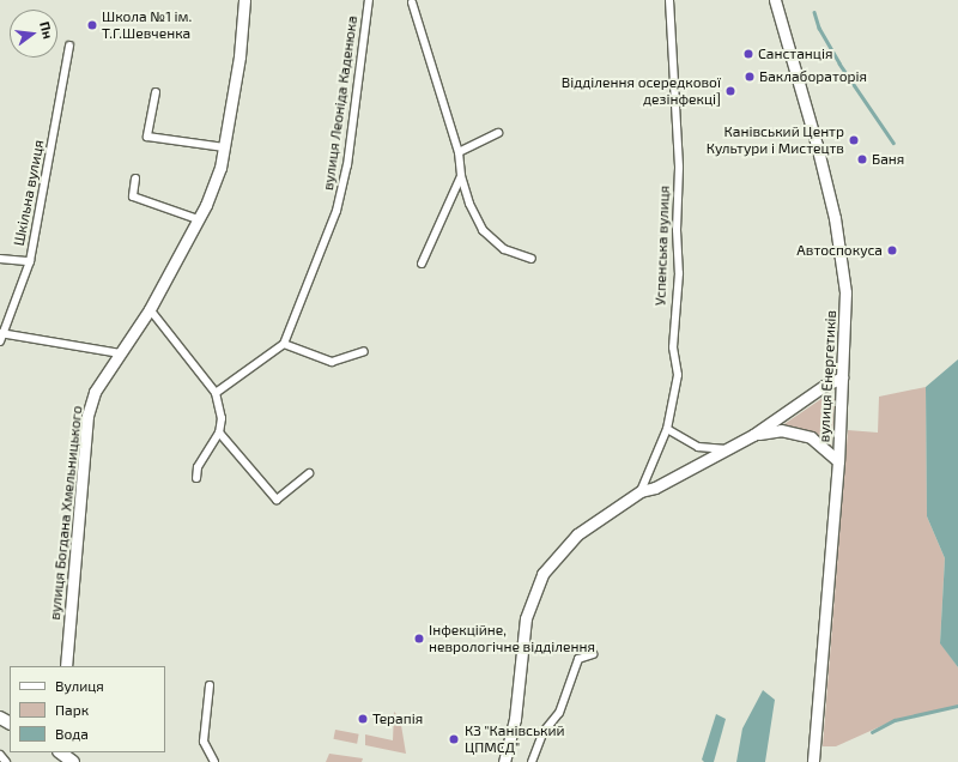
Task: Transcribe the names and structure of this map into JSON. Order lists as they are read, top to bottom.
{
  "streets": {
    "street": [
      "вулиця Леоніда Каденюка",
      "Шкільна вулиця",
      "Успенська вулиця",
      "вулиця Енергетиків",
      "вулиця Богдана Хмельницького"
    ]
  },
  "places": [
    "Школа №1 ім. Т.Г.Шевченка",
    "Санстанція",
    "Баклабораторія",
    "Відділення осередкової дезінфекці]",
    "Канівський Центр Культури і Мистецтв",
    "Баня",
    "Автоспокуса",
    "Інфекційне, неврологічне відділення",
    "Терапія",
    "КЗ \"Канівський ЦПМСД\""
  ],
  "legend": ["Вулиця", "Парк", "Вода"],
  "north": "right"
}
